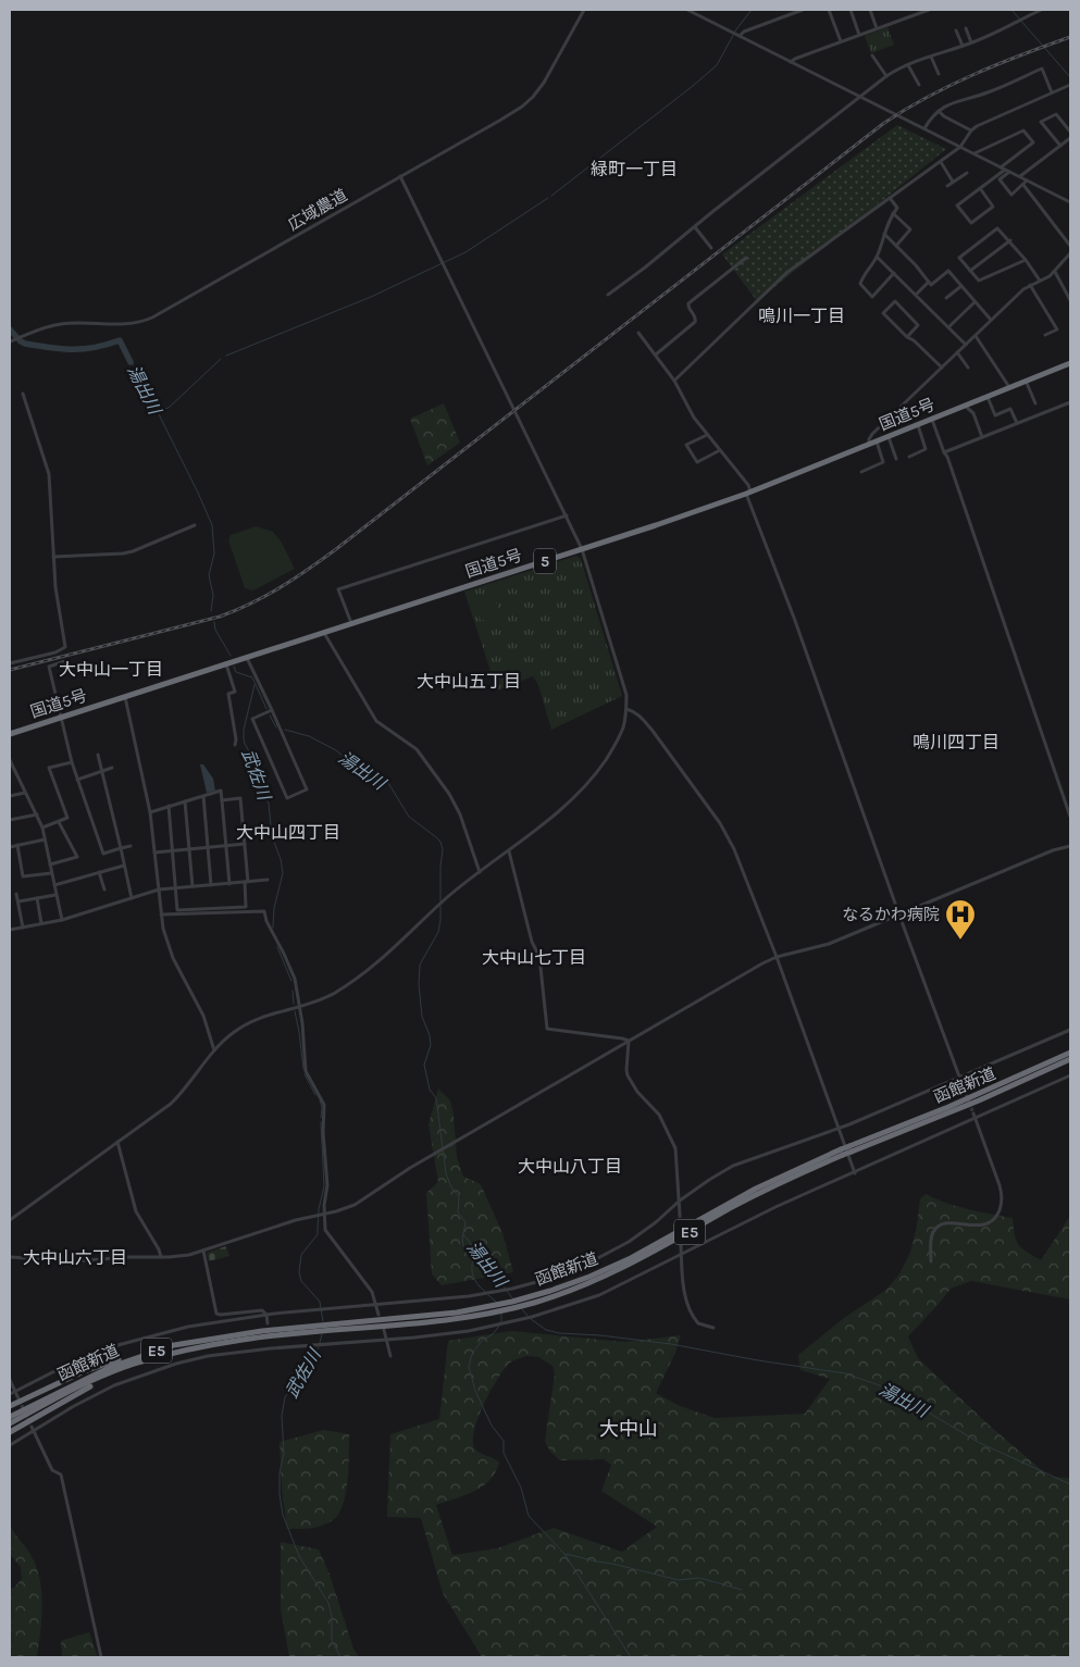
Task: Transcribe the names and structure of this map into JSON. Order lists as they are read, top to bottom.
{
  "streets": {
    "highway": [
      "国道5号",
      "5",
      "函館新道",
      "E5"
    ],
    "street": ["広域農道"]
  },
  "districts": [
    "緑町一丁目",
    "鳴川一丁目",
    "大中山一丁目",
    "大中山五丁目",
    "鳴川四丁目",
    "大中山四丁目",
    "大中山七丁目",
    "大中山八丁目",
    "大中山六丁目",
    "大中山"
  ],
  "water": ["湯出川", "武佐川"],
  "places": {
    "hospital": ["なるかわ病院"]
  }
}
